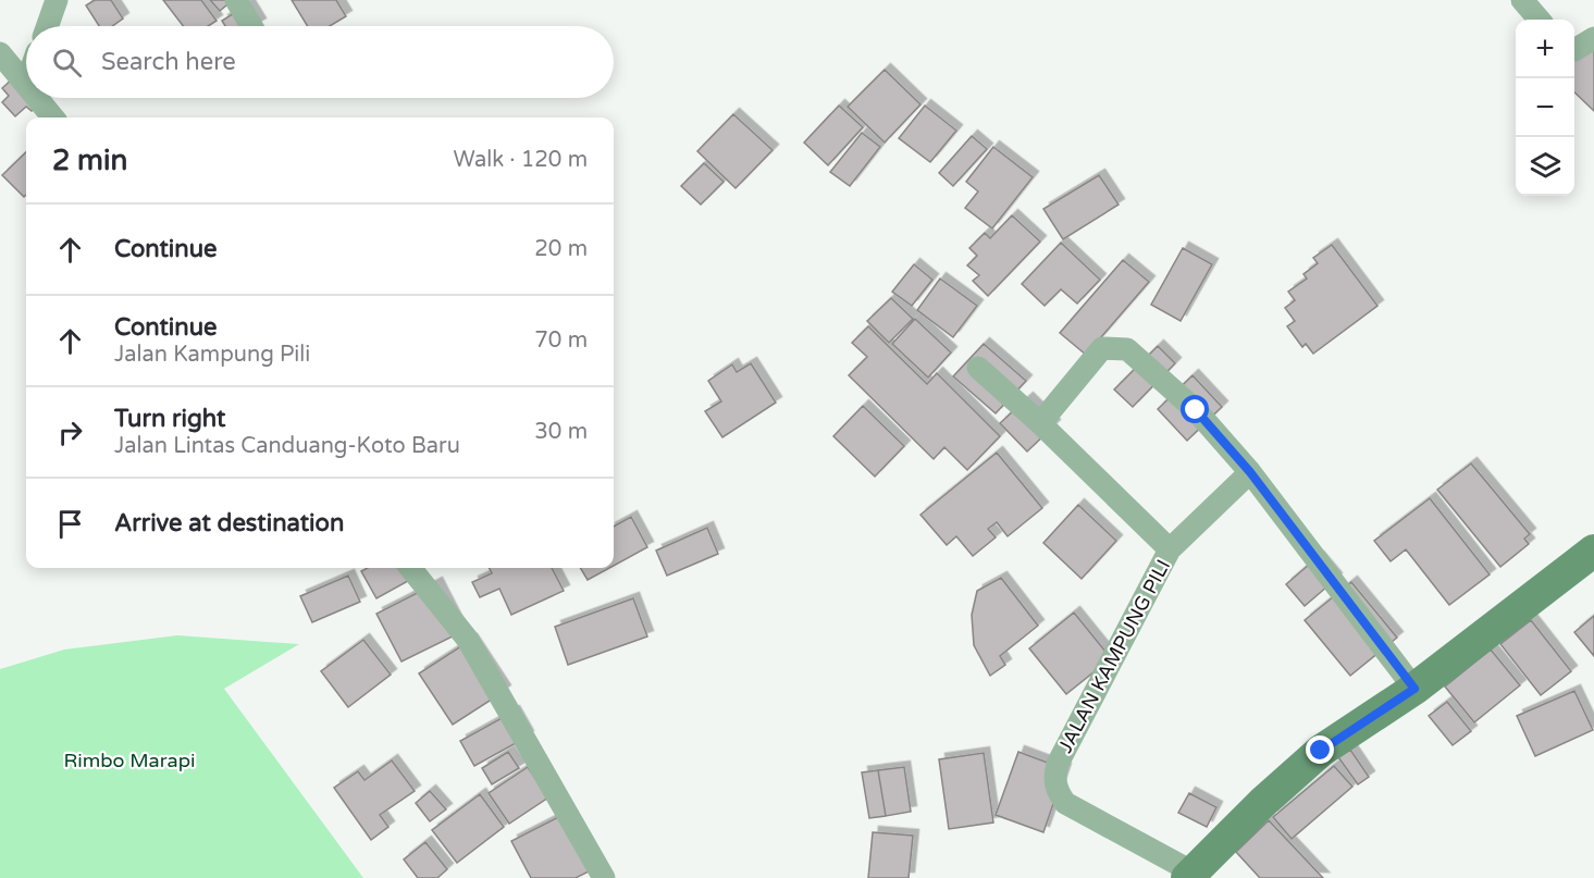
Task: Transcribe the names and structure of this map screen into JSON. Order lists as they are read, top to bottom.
{
  "streets": {
    "street": ["JALAN KAMPUNG PILI"]
  },
  "parks": ["Rimbo Marapi"],
  "page": {
    "map_buttons": ["+", "−"],
    "search": "Search here",
    "heading": ["2 min", "Walk · 120 m"],
    "list": [
      ["Continue", "20 m"],
      ["Continue", "Jalan Kampung Pili", "70 m"],
      ["Turn right", "Jalan Lintas Canduang-Koto Baru", "30 m"],
      "Arrive at destination"
    ]
  }
}
